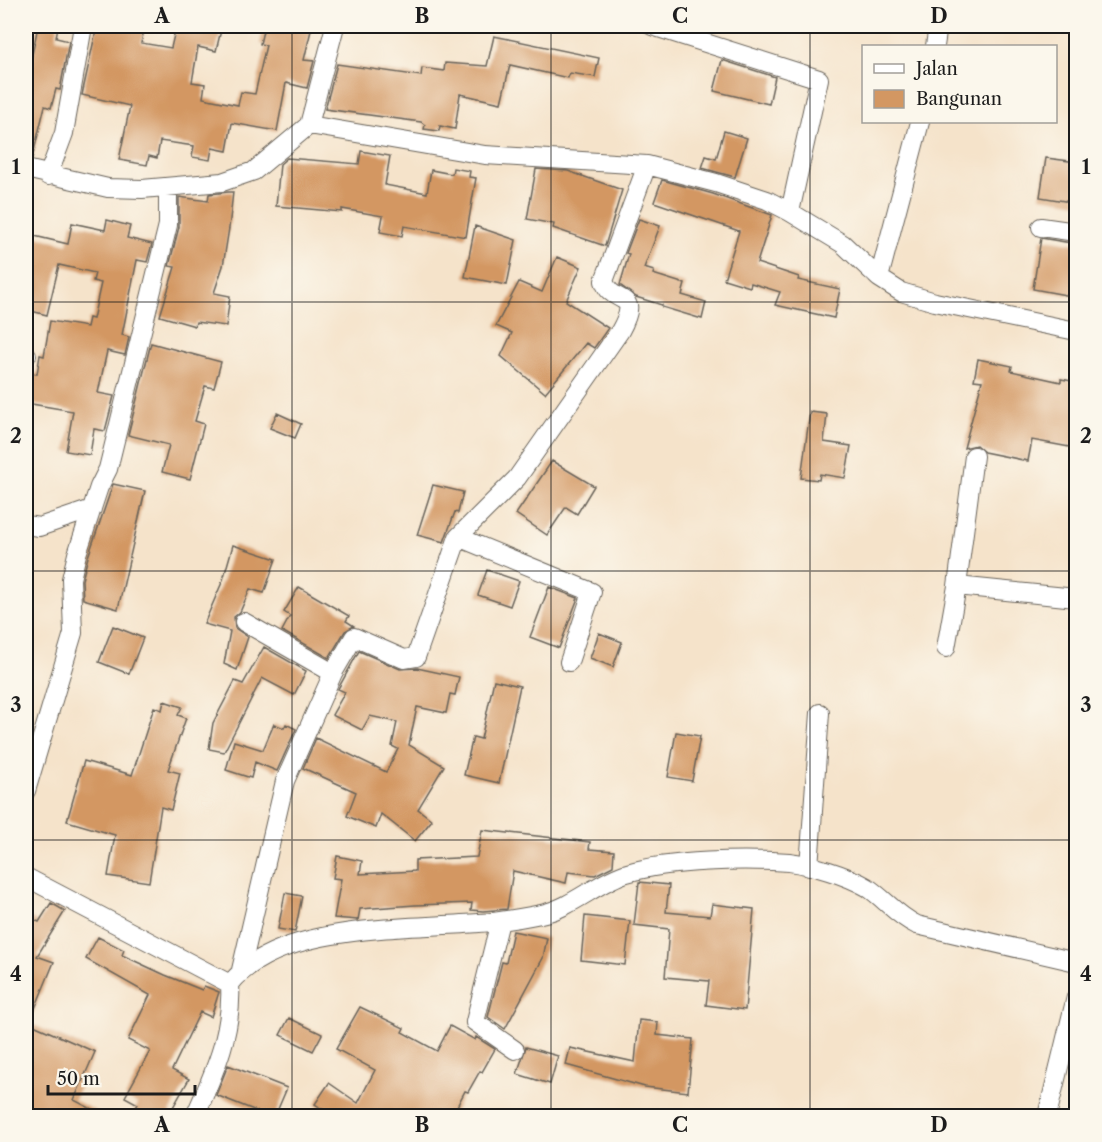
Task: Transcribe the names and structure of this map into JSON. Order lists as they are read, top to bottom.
{
  "legend": ["Jalan", "Bangunan"],
  "scale_bar": "50 m",
  "grid": {
    "columns": [
      "A",
      "B",
      "C",
      "D"
    ],
    "rows": [
      "1",
      "2",
      "3",
      "4"
    ]
  }
}
